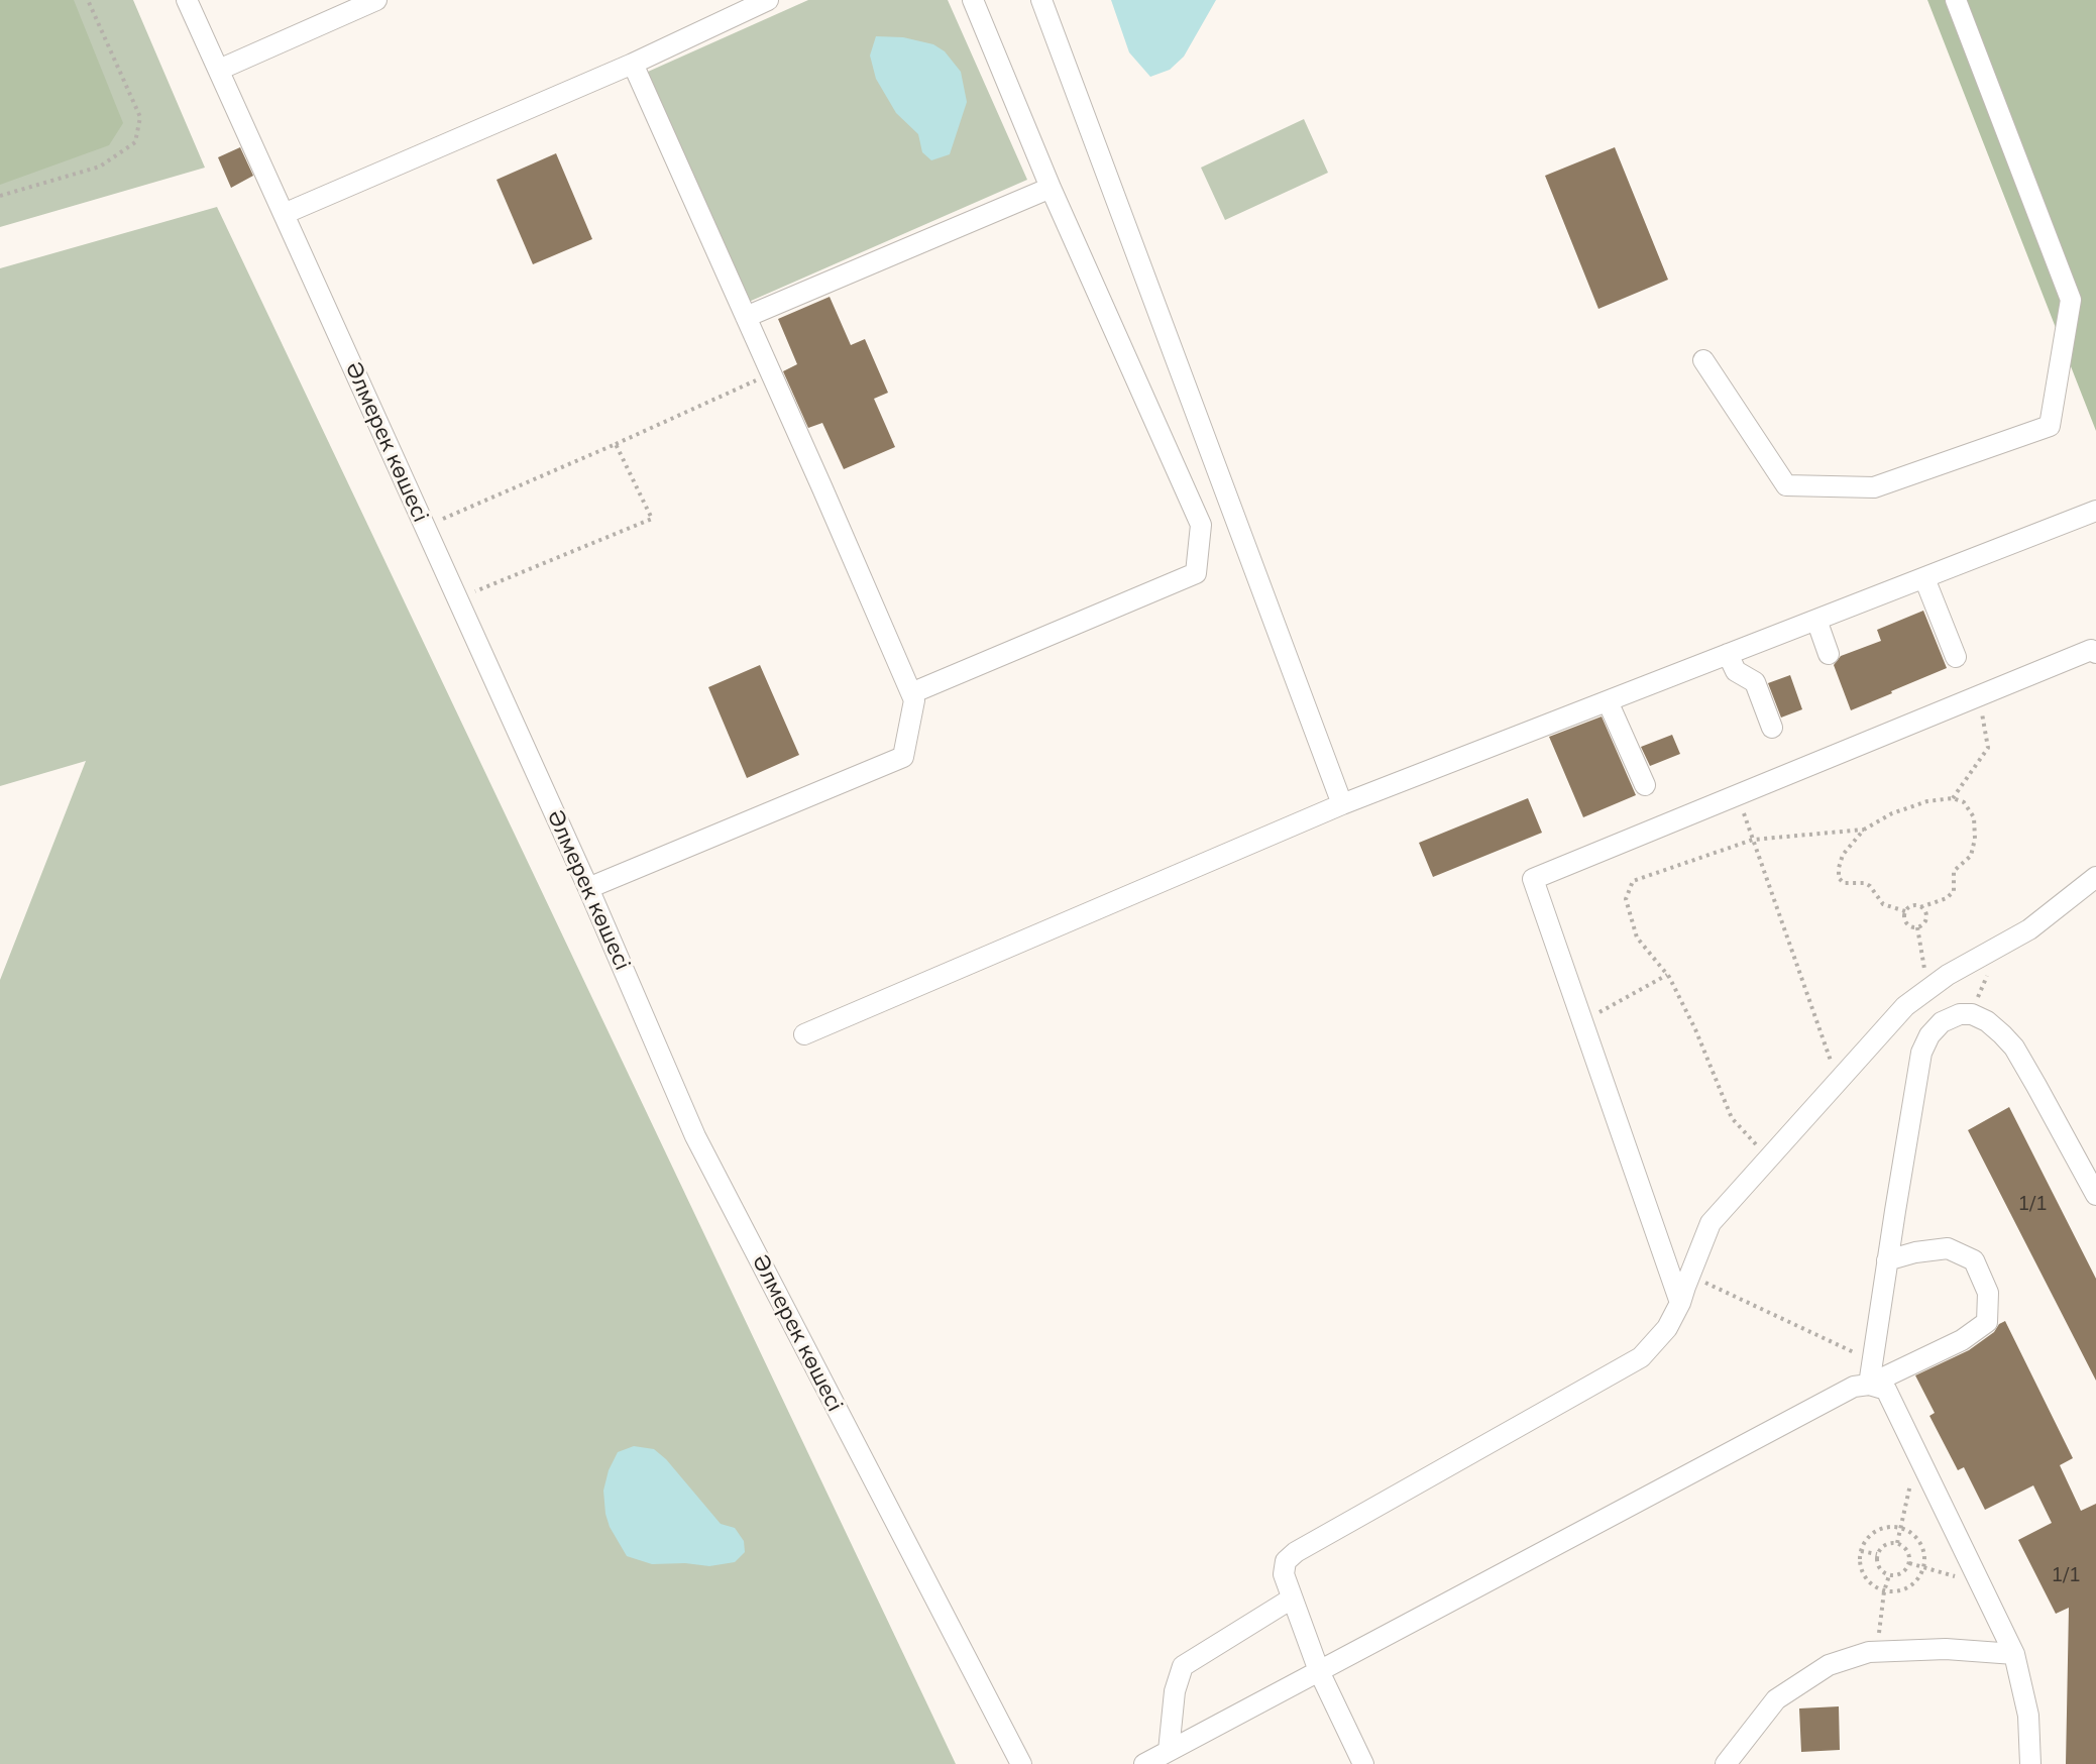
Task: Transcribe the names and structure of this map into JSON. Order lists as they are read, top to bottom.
{
  "streets": {
    "street": ["Әлмерек көшесі"]
  },
  "house_numbers": ["1/1", "1/1"]
}
